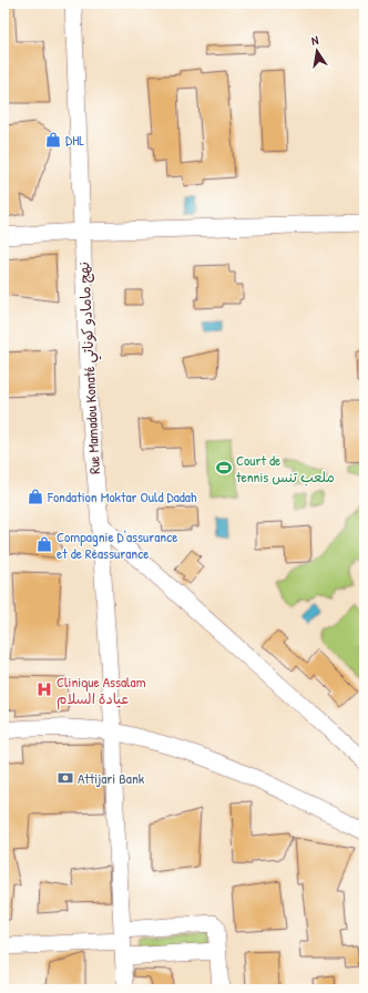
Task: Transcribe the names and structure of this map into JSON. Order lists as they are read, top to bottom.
{
  "streets": {
    "street": ["Rue Mamadou Konaté نهج مامادو كوناتي"]
  },
  "places": {
    "shop": ["DHL", "Fondation Moktar Ould Dadah", "Compagnie D'assurance et de Réassurance"],
    "sports": ["Court de tennis ملعب تنس"],
    "hospital": ["Clinique Assalam عيادة السلام"],
    "bank": ["Attijari Bank"]
  },
  "north": "top"
}
